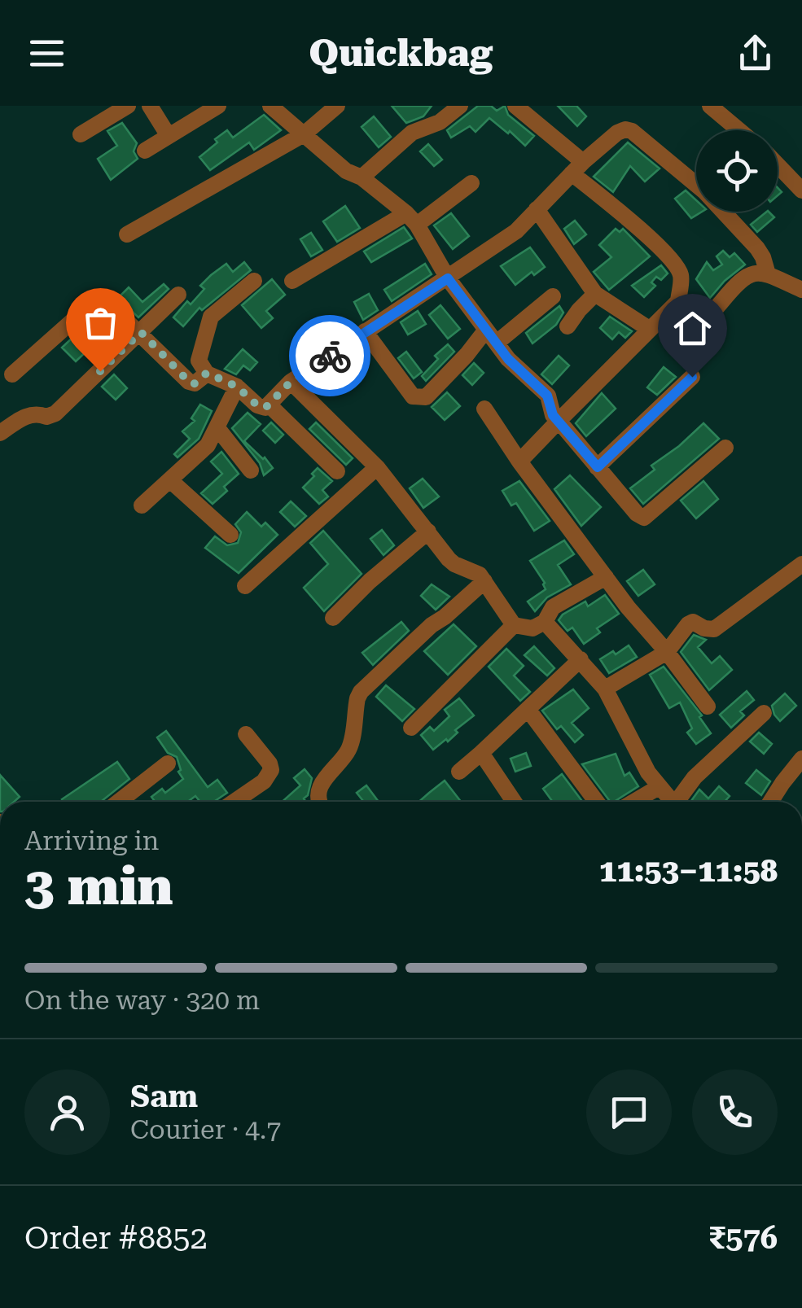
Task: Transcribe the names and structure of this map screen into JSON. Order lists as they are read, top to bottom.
{
  "page": {
    "header": "Quickbag",
    "heading": ["3 min", "Arriving in", "11:53–11:58"],
    "panel": [
      "Sam",
      "Courier · 4.7",
      "Order #8852",
      "₹576"
    ],
    "bar": "On the way · 320 m"
  }
}
